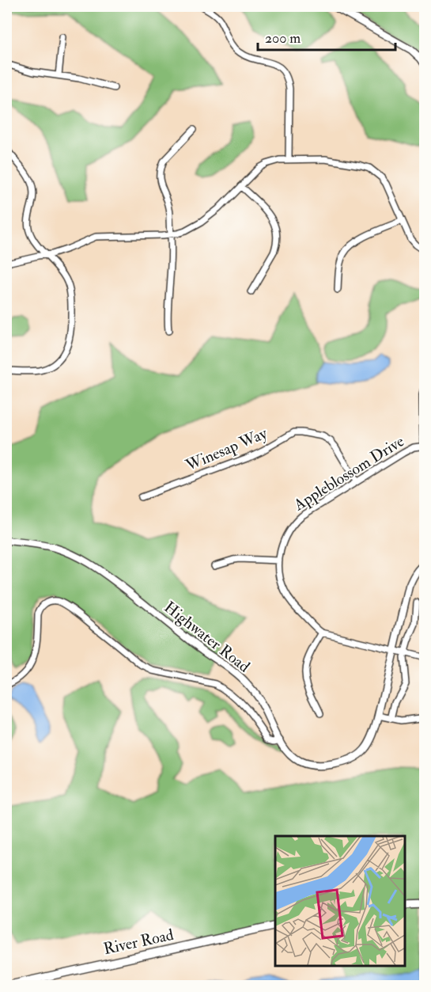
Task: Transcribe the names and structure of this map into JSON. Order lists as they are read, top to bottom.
{
  "streets": {
    "main road": ["River Road"],
    "street": ["Winesap Way", "Appleblossom Drive", "Highwater Road"]
  },
  "crossings": [
    ["Winesap Way", "Appleblossom Drive"],
    ["Appleblossom Drive", "Highwater Road"]
  ],
  "scale_bar": "200 m"
}
